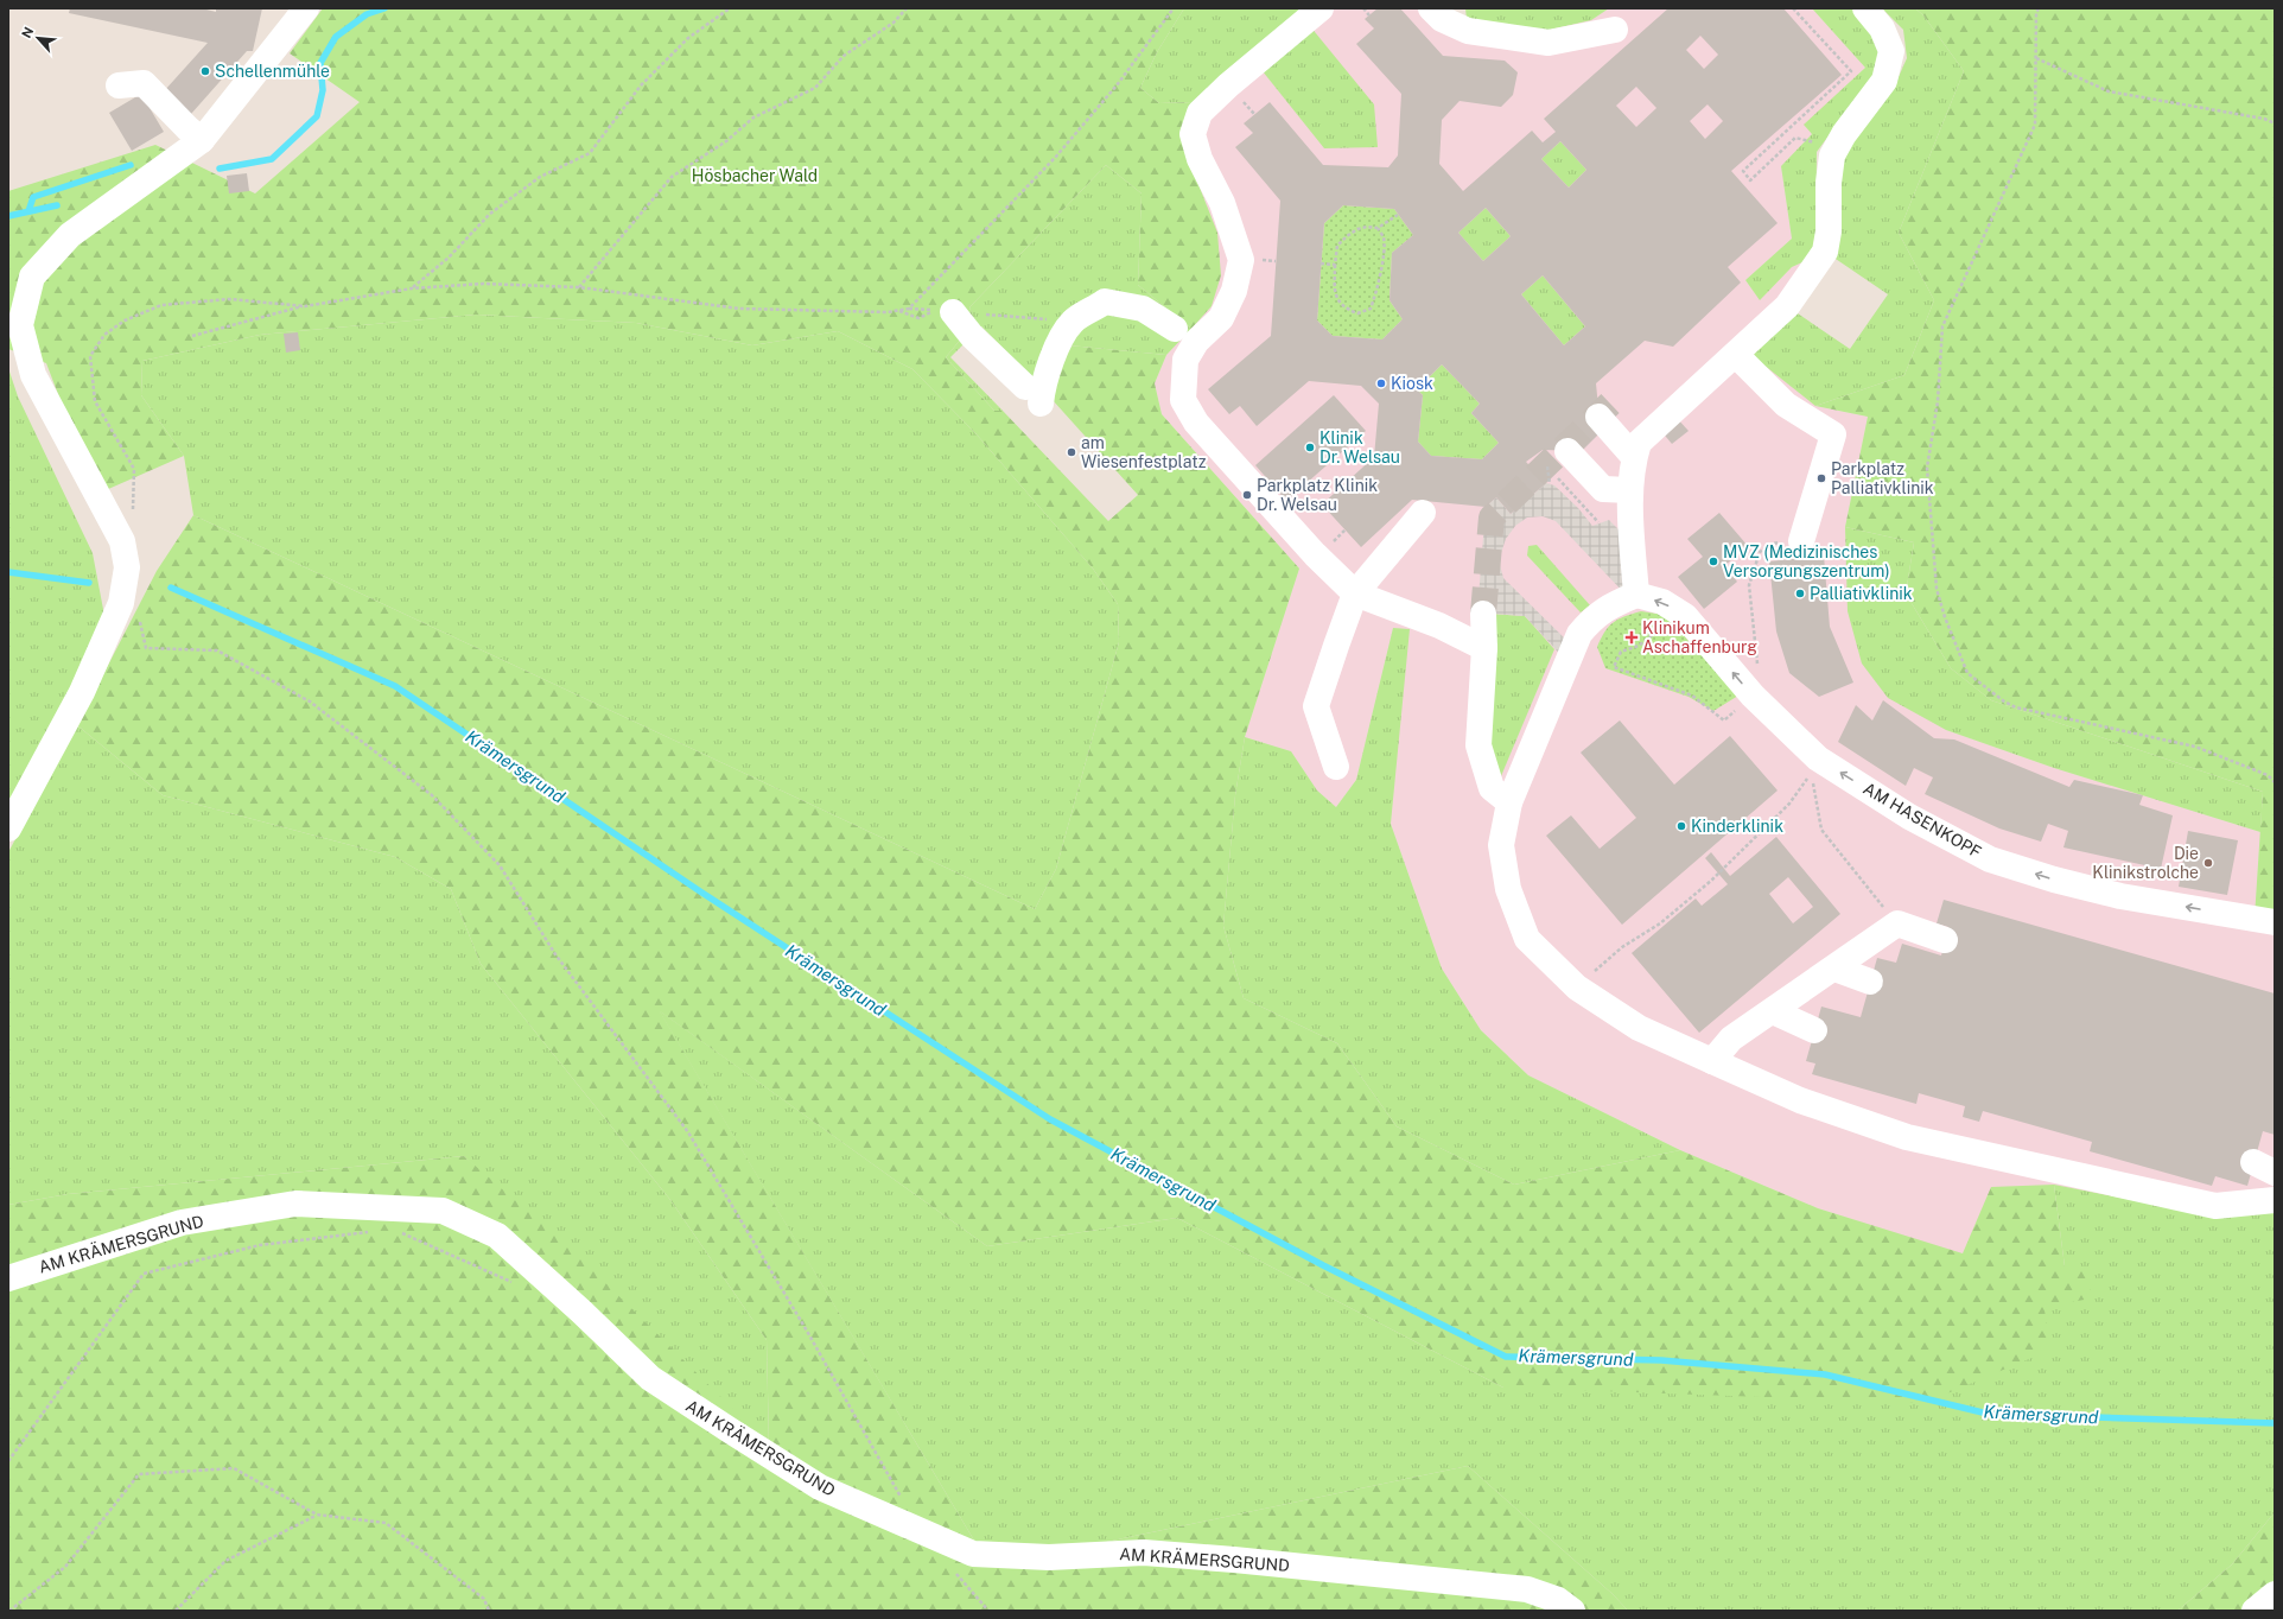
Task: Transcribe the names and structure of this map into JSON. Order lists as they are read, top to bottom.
{
  "streets": {
    "street": ["AM HASENKOPF", "AM KRÄMERSGRUND"]
  },
  "one_way": ["AM HASENKOPF"],
  "water": ["Krämersgrund"],
  "parks": ["Hösbacher Wald"],
  "places": {
    "other": [
      "Schellenmühle",
      "Kiosk",
      "Klinik Dr. Welsau",
      "am Wiesenfestplatz",
      "Parkplatz Palliativklinik",
      "Parkplatz Klinik Dr. Welsau",
      "MVZ (Medizinisches Versorgungszentrum)",
      "Palliativklinik",
      "Kinderklinik",
      "Die Klinikstrolche"
    ],
    "health": ["Klinikum Aschaffenburg"]
  },
  "north": "top left"
}
